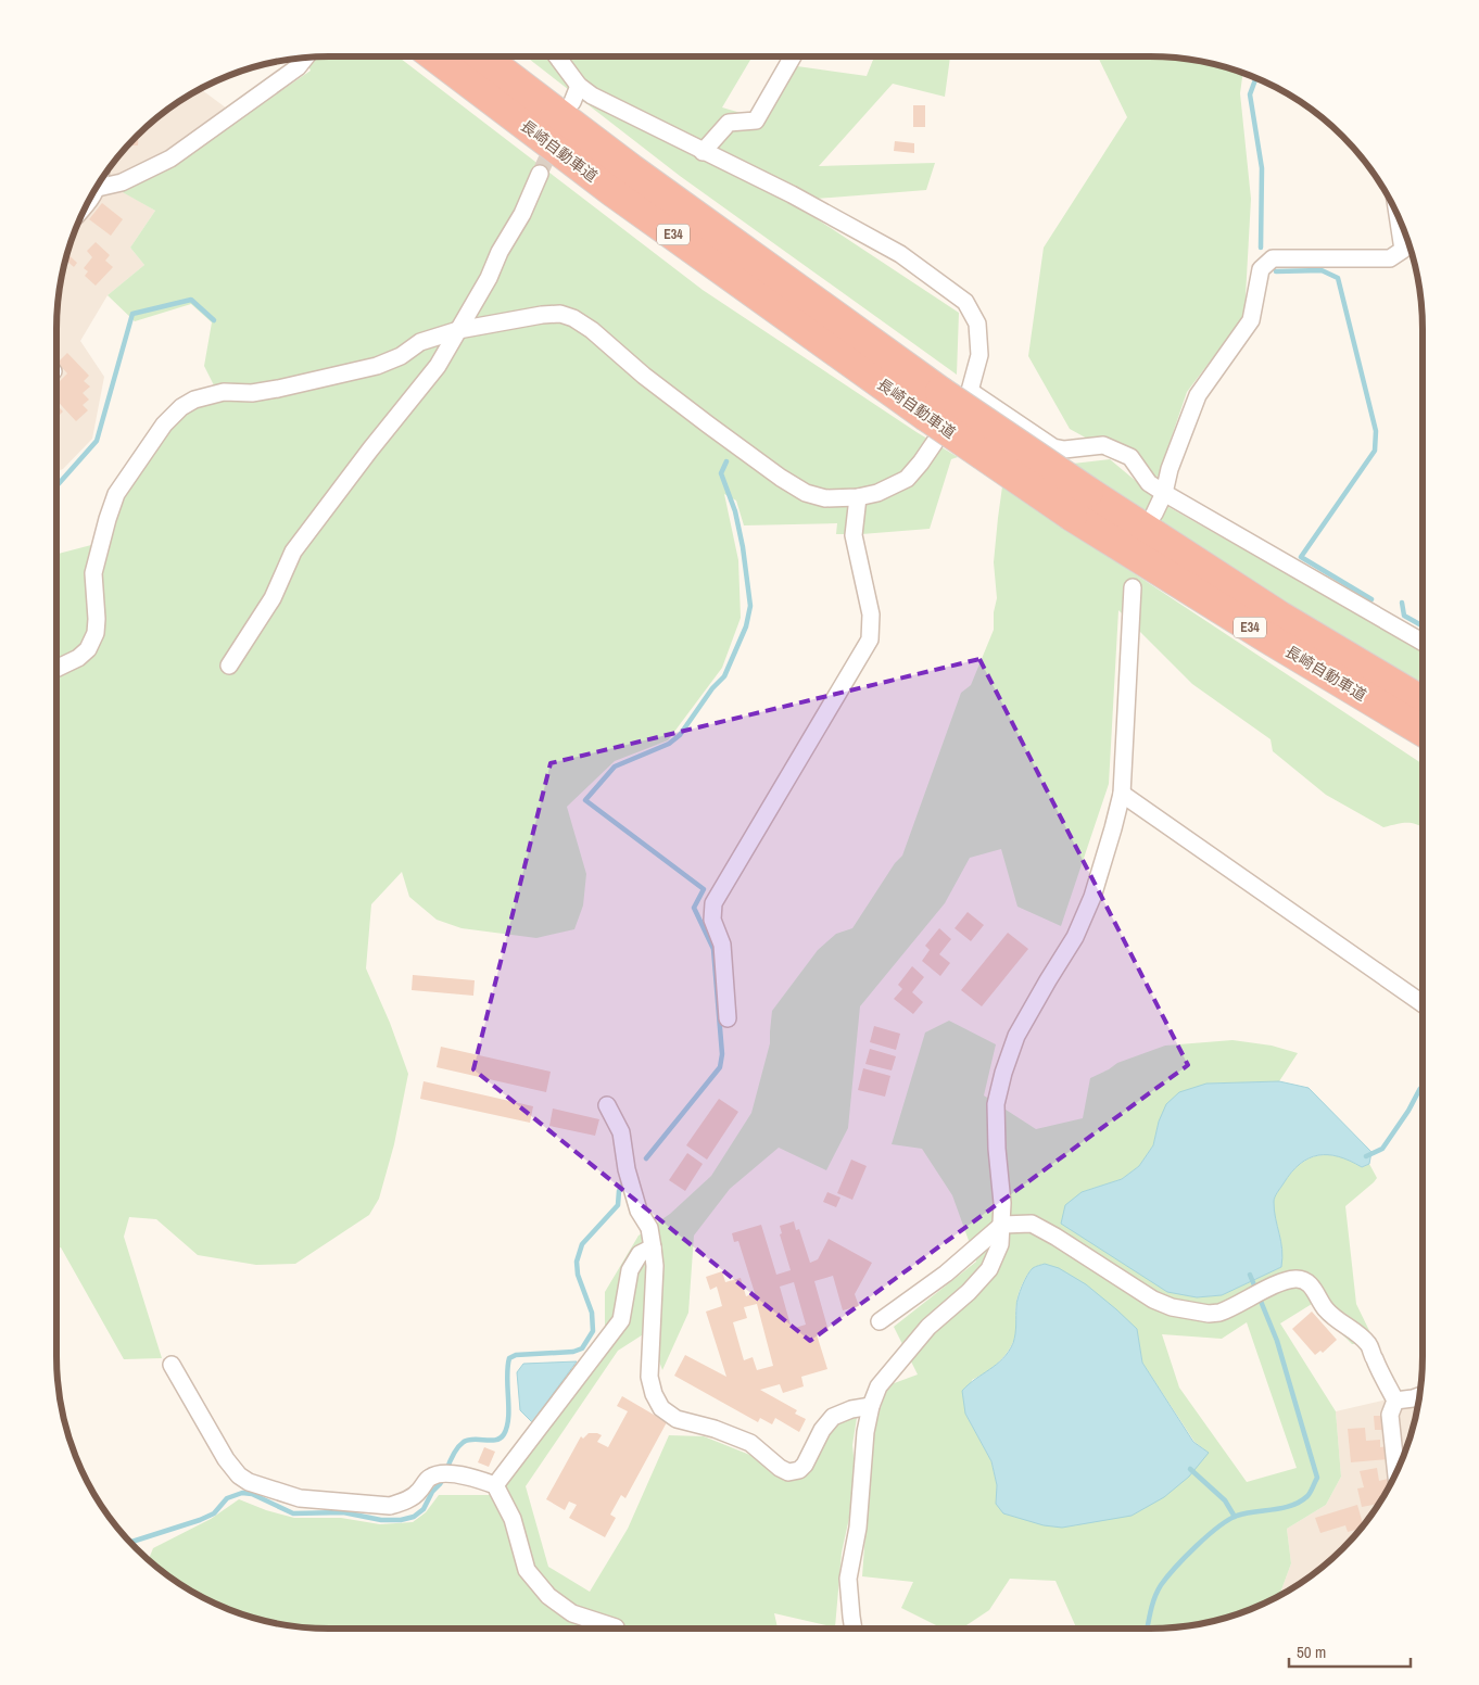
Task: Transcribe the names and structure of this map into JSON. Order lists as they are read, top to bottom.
{
  "streets": {
    "highway": ["長崎自動車道", "E34"]
  },
  "scale_bar": "50 m"
}
